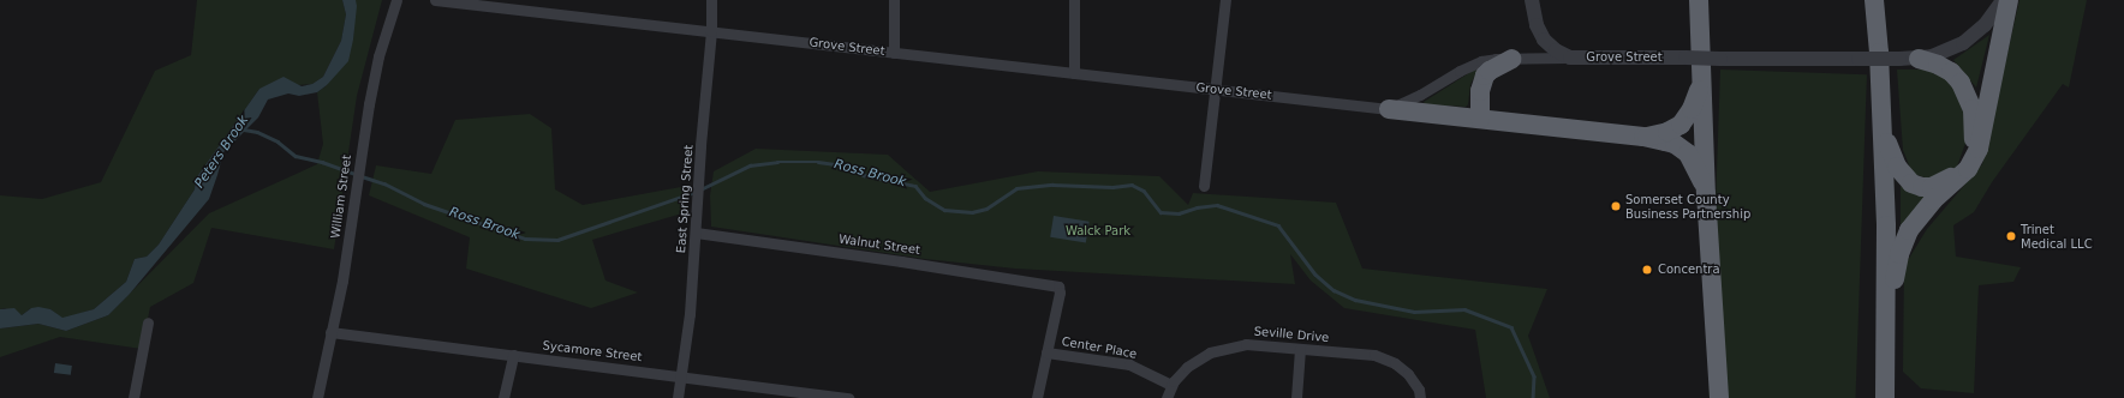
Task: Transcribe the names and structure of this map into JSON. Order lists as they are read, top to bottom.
{
  "streets": {
    "street": [
      "Grove Street",
      "William Street",
      "East Spring Street",
      "Walnut Street",
      "Seville Drive",
      "Center Place",
      "Sycamore Street"
    ]
  },
  "crossings": [
    ["Grove Street", "East Spring Street"],
    ["William Street", "Sycamore Street"],
    ["East Spring Street", "Walnut Street"],
    ["East Spring Street", "Sycamore Street"],
    ["Walnut Street", "Center Place"],
    ["Seville Drive", "Center Place"]
  ],
  "water": ["Peters Brook", "Ross Brook"],
  "parks": ["Walck Park"],
  "places": ["Somerset County Business Partnership", "Trinet Medical LLC", "Concentra"]
}
